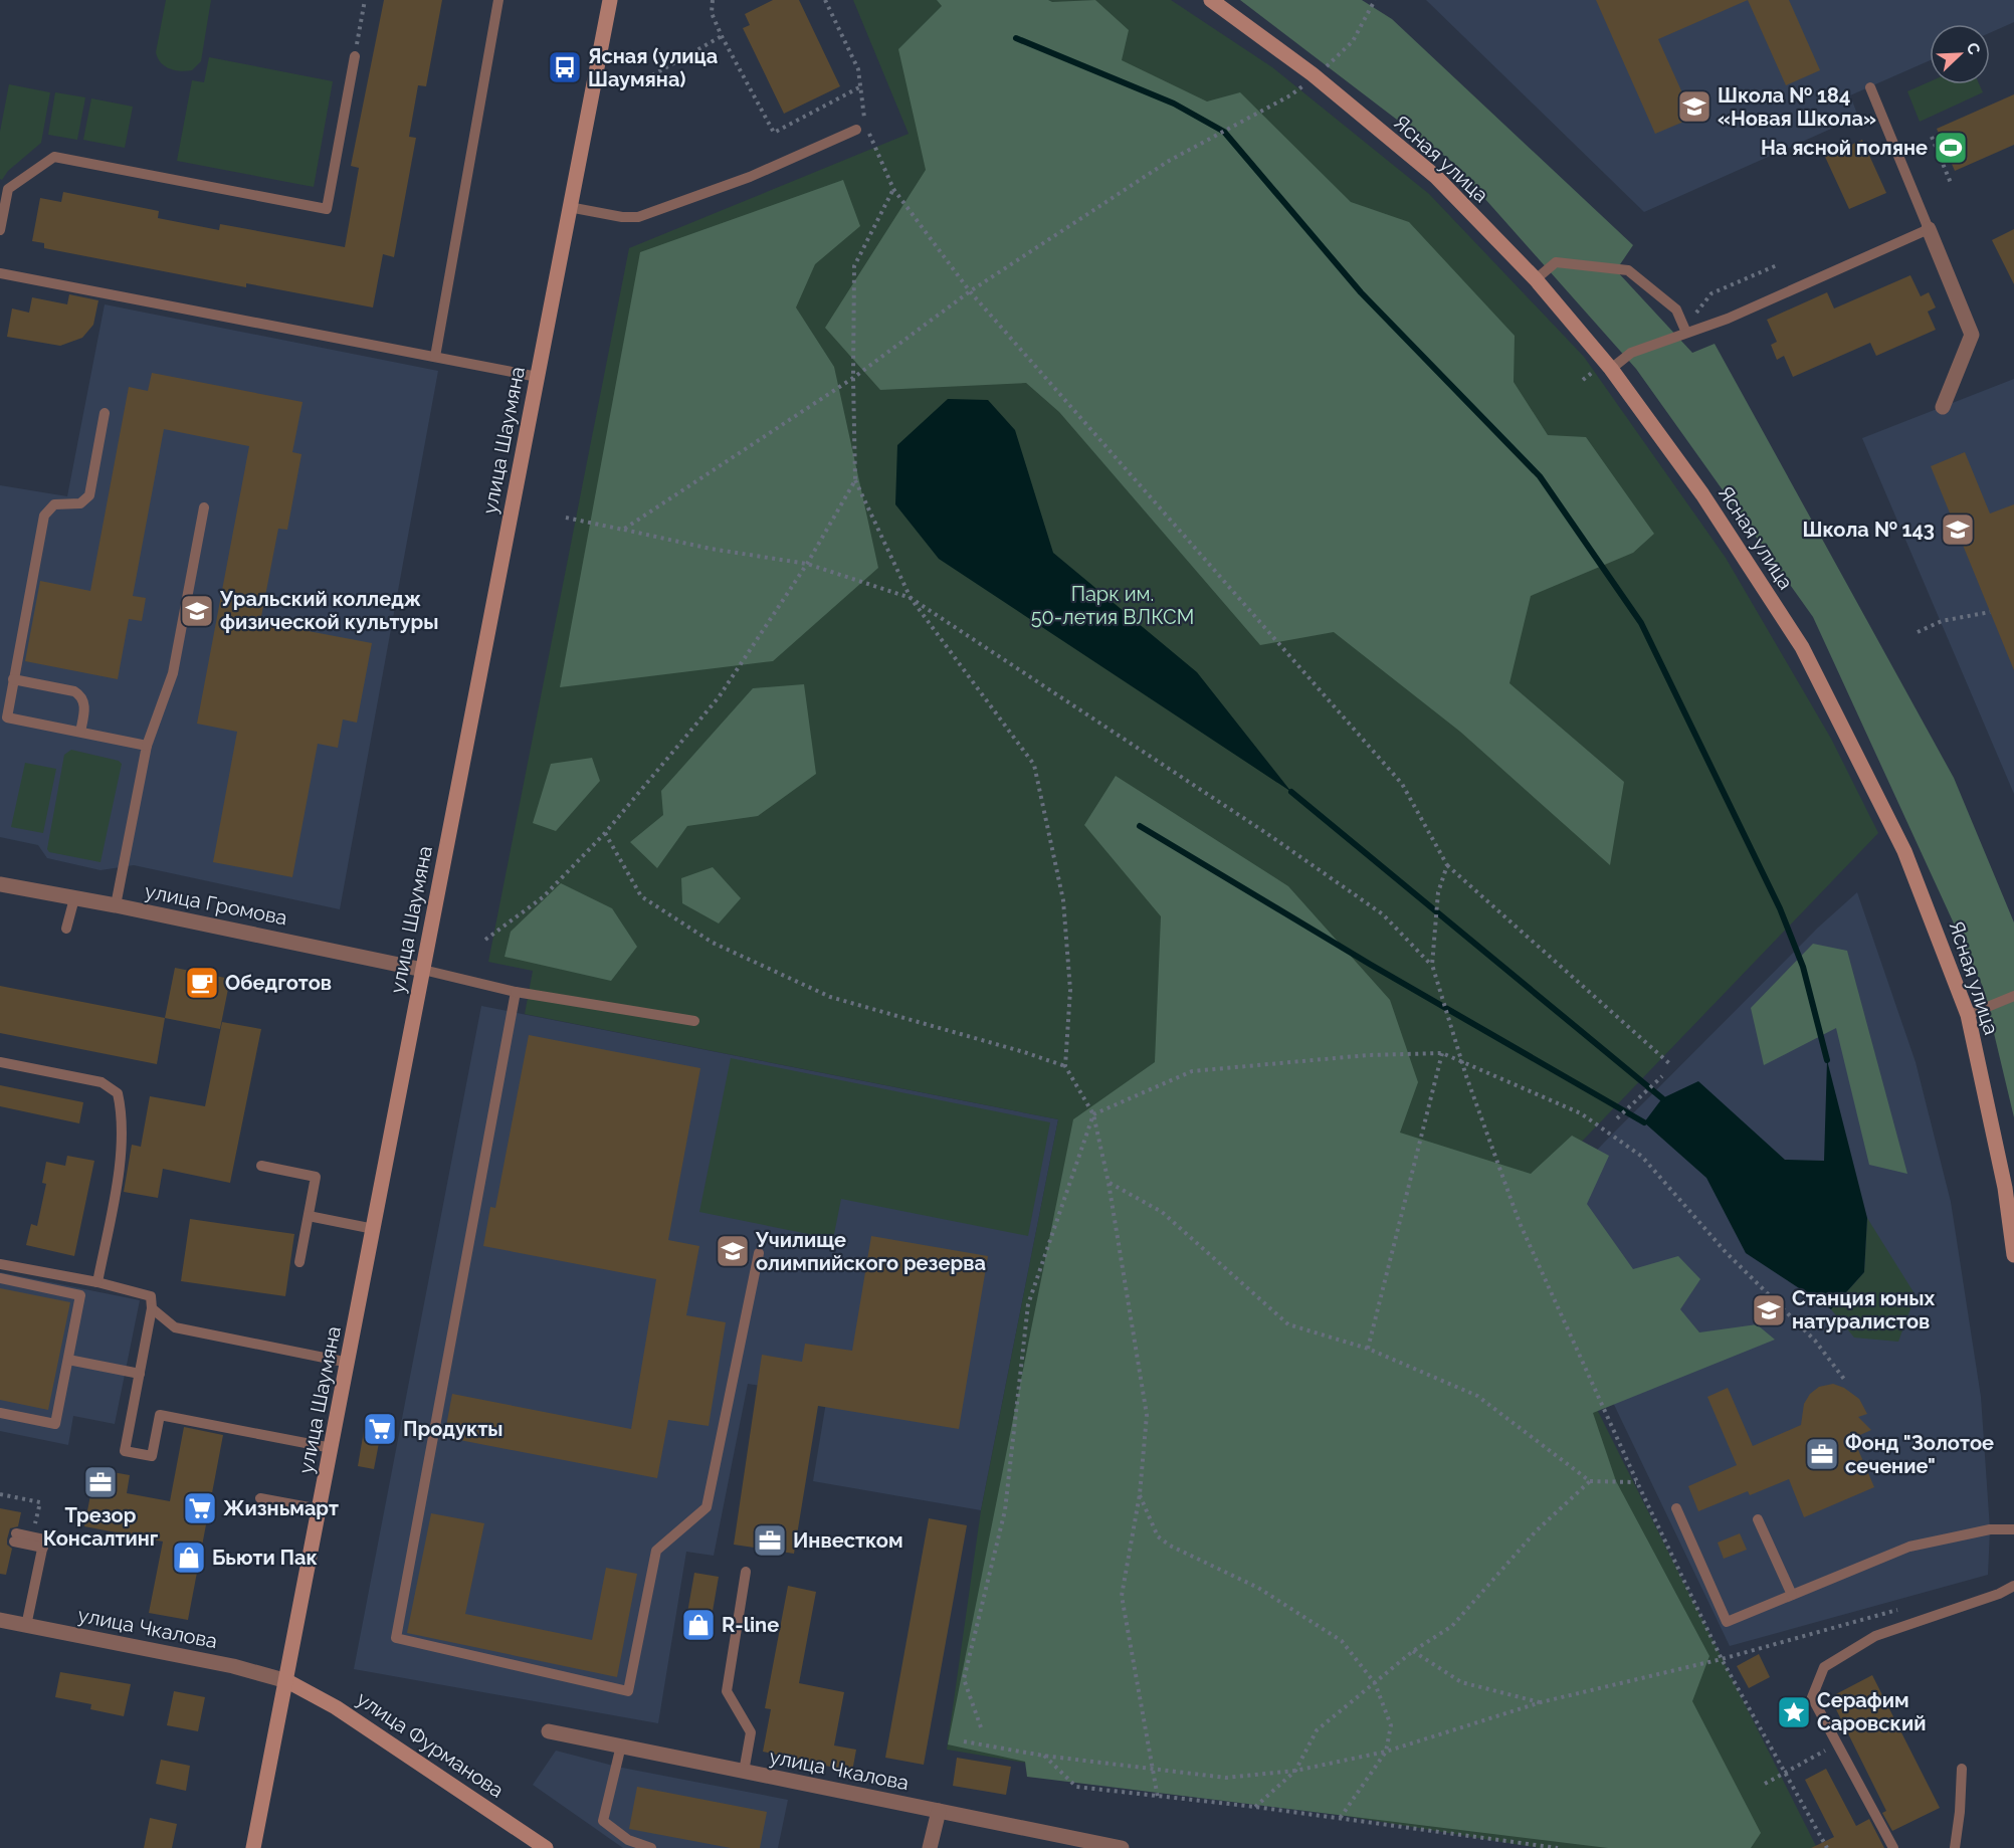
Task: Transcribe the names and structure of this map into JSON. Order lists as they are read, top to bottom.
{
  "streets": {
    "street": [
      "Ясная улица",
      "улица Шаумяна",
      "улица Громова",
      "улица Чкалова",
      "улица Фурманова"
    ]
  },
  "crossings": [
    ["улица Шаумяна", "улица Громова"],
    ["улица Шаумяна", "улица Чкалова"],
    ["улица Шаумяна", "улица Фурманова"],
    ["улица Чкалова", "улица Фурманова"]
  ],
  "parks": ["Парк им. 50-летия ВЛКСМ"],
  "places": {
    "bus stop": ["Ясная (улица Шаумяна)"],
    "school or university": [
      "Школа № 184 «Новая Школа»",
      "Школа № 143",
      "Уральский колледж физической культуры",
      "Училище олимпийского резерва",
      "Станция юных натуралистов"
    ],
    "sports": ["На ясной поляне"],
    "cafe": ["Обедготов"],
    "supermarket": ["Продукты", "Жизньмарт"],
    "office": ["Фонд \"Золотое сечение\"", "Трезор Консалтинг", "Инвестком"],
    "shop": ["Бьюти Пак", "R-line"],
    "place": ["Серафим Саровский"]
  },
  "north": "top right"
}
